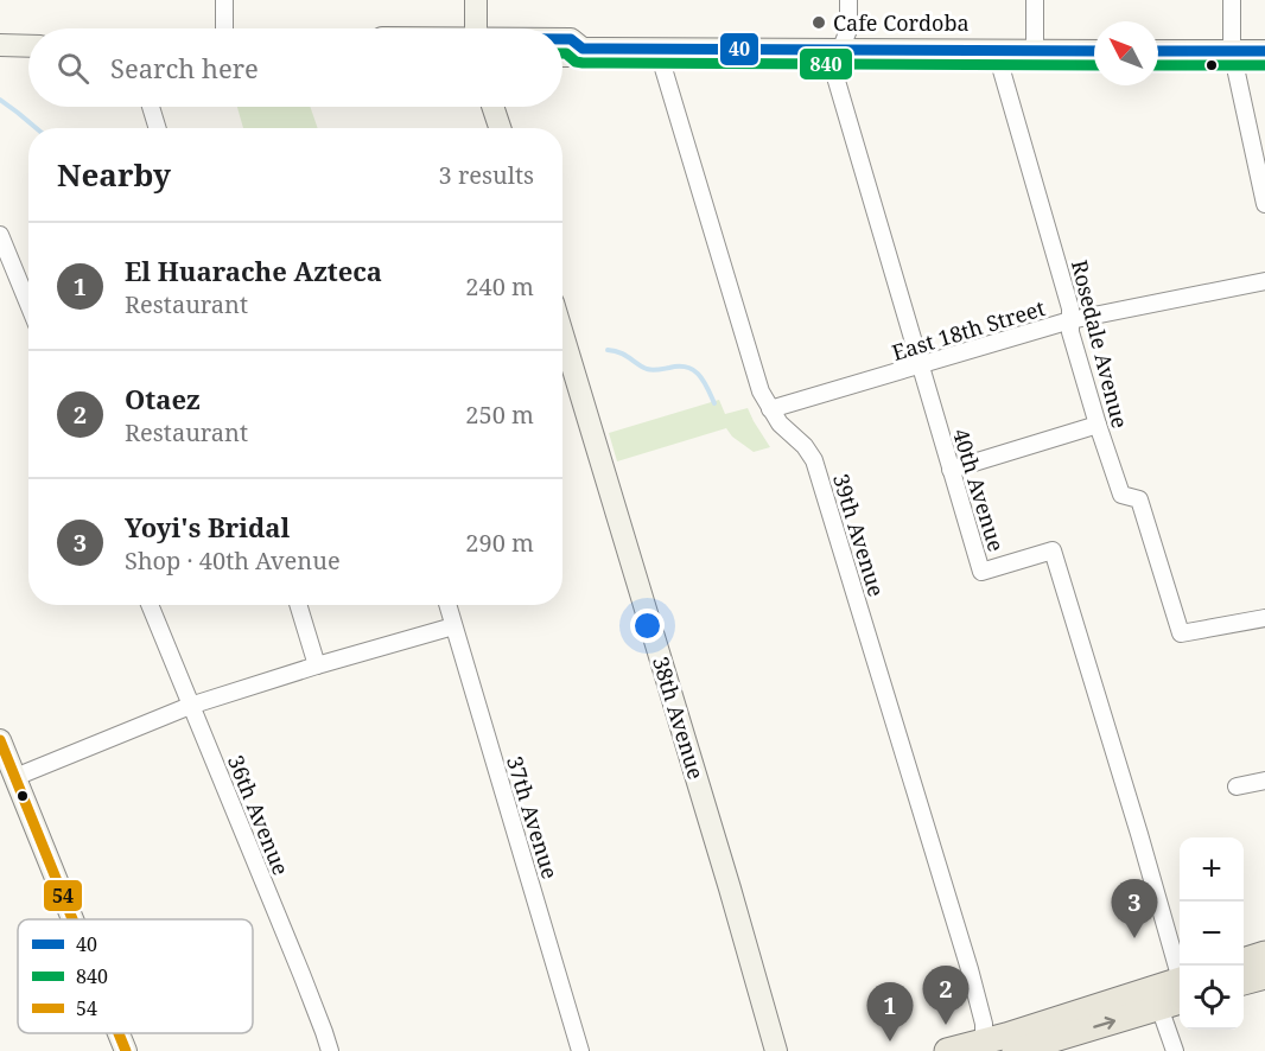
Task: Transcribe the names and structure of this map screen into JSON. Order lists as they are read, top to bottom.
{
  "streets": {
    "main road": ["38th Avenue"],
    "street": [
      "East 18th Street",
      "Rosedale Avenue",
      "40th Avenue",
      "39th Avenue",
      "36th Avenue",
      "37th Avenue"
    ]
  },
  "crossings": [
    ["East 18th Street", "Rosedale Avenue"],
    ["East 18th Street", "40th Avenue"],
    ["East 18th Street", "39th Avenue"]
  ],
  "places": ["Cafe Cordoba"],
  "lines": ["transit line 40", "transit line 840", "transit line 54"],
  "legend": ["40", "840", "54"],
  "north": "top left",
  "page": {
    "search": "Search here",
    "heading": ["Nearby", "3 results"],
    "list": [
      {
        "mark": "1",
        "name": "El Huarache Azteca",
        "note": "Restaurant",
        "value": "240 m"
      },
      {
        "mark": "2",
        "name": "Otaez",
        "note": "Restaurant",
        "value": "250 m"
      },
      {
        "mark": "3",
        "name": "Yoyi's Bridal",
        "note": "Shop · 40th Avenue",
        "value": "290 m"
      }
    ],
    "map_buttons": ["+", "−"],
    "pins": ["3", "2", "1"]
  }
}
